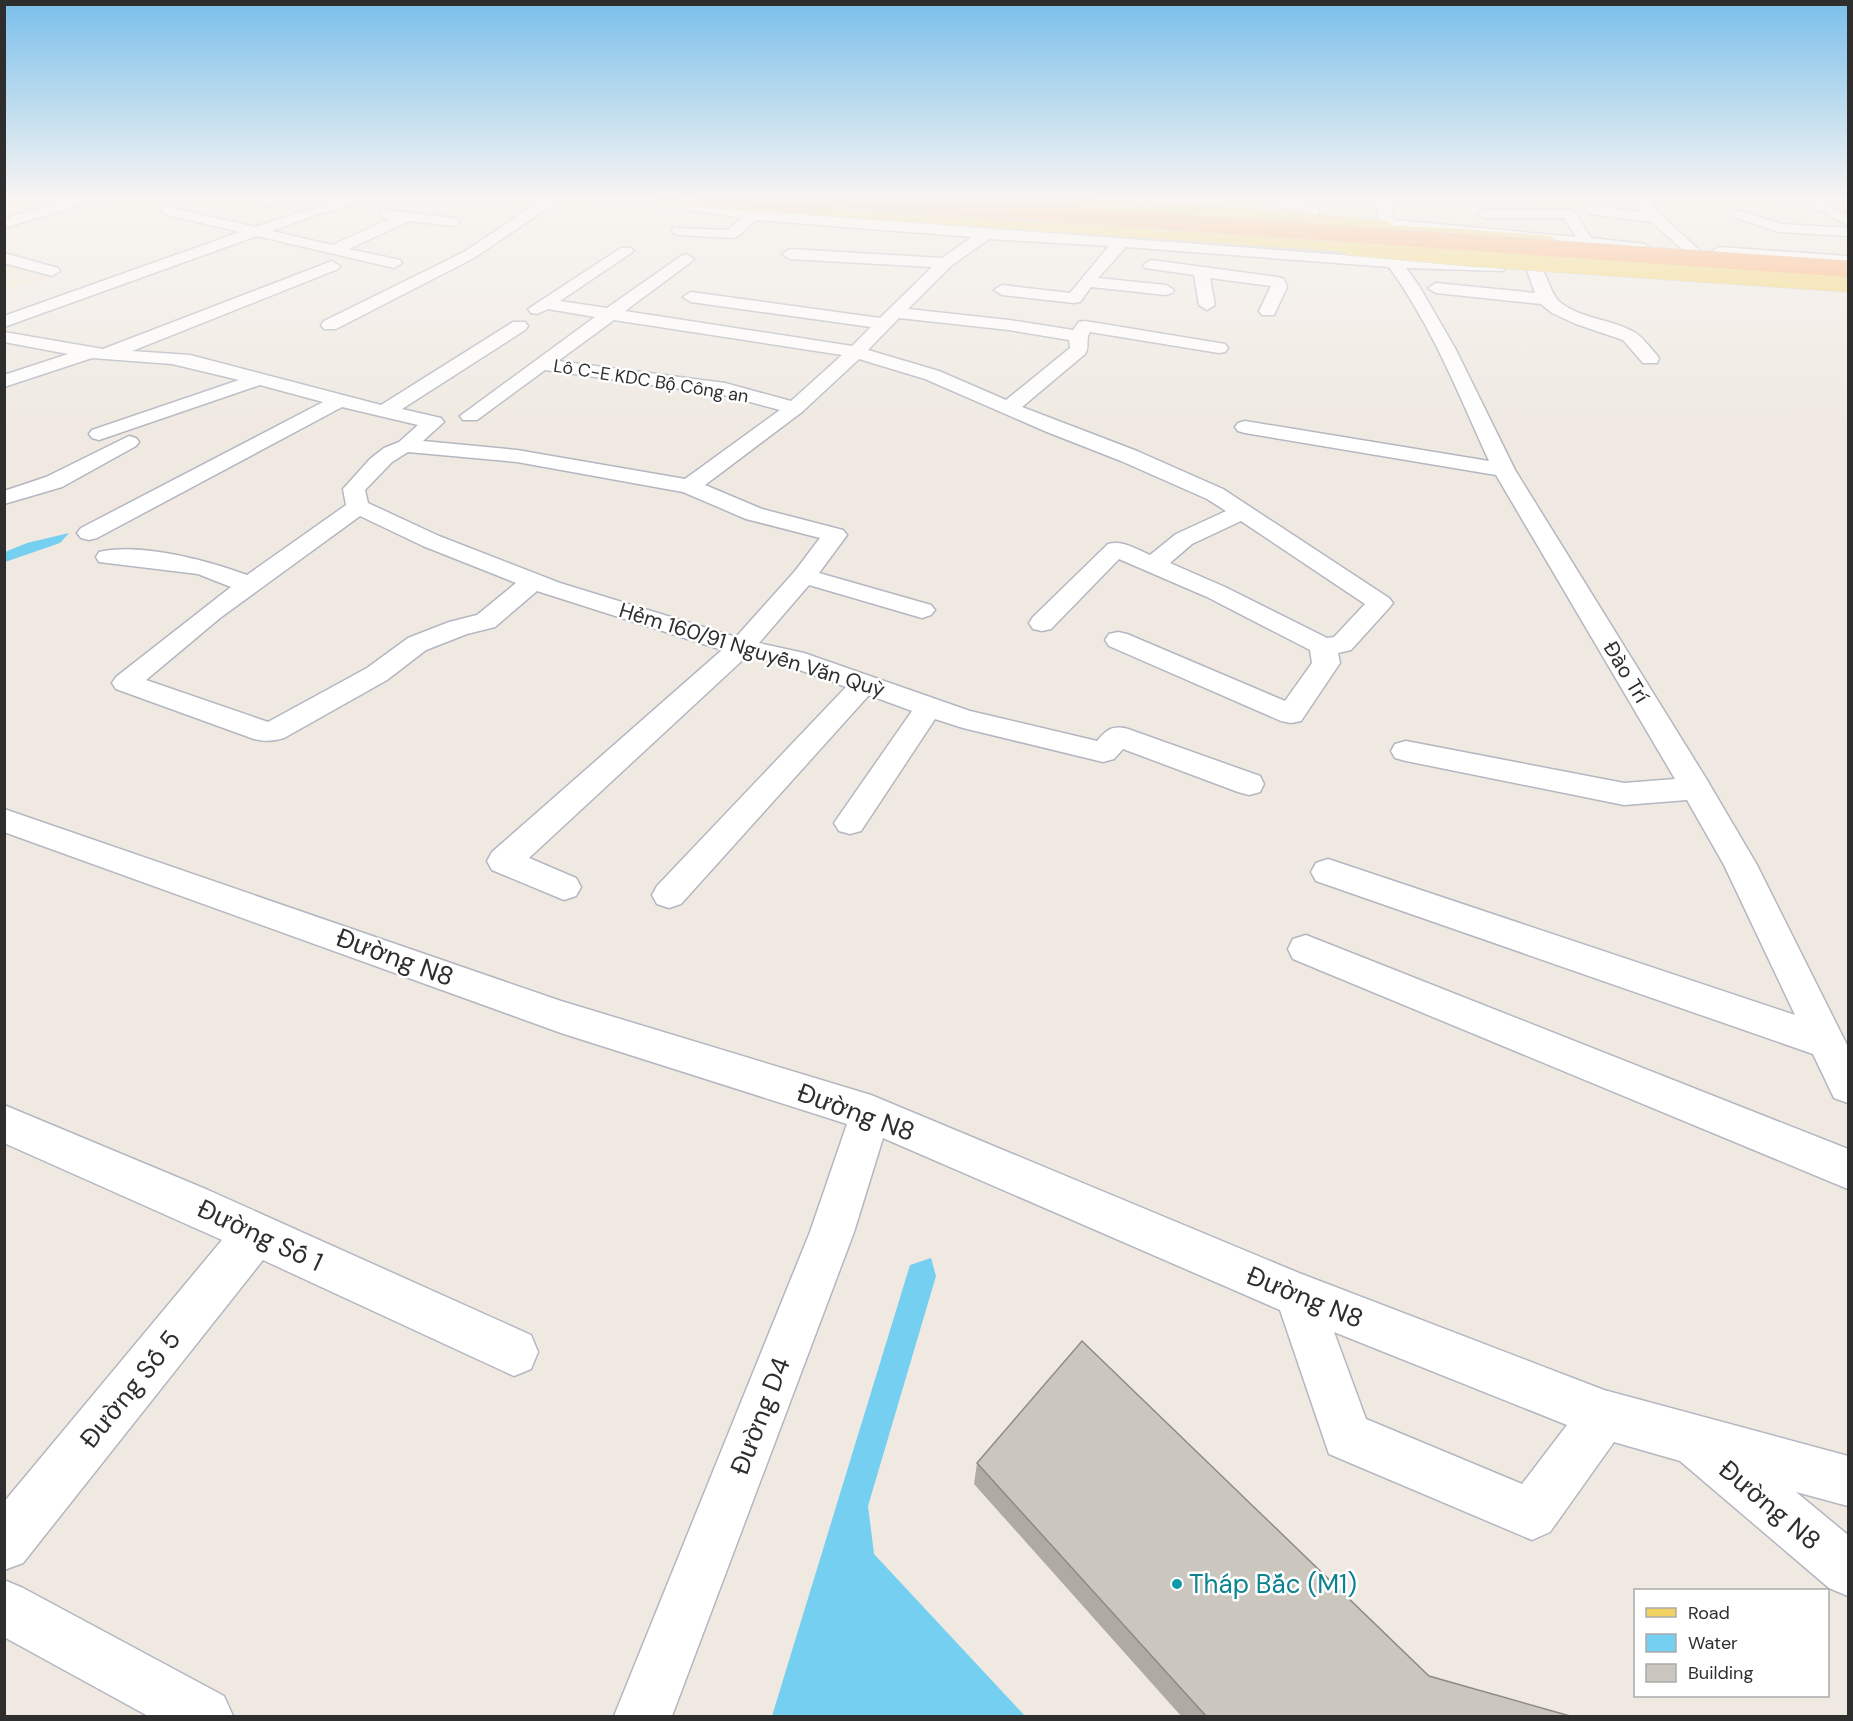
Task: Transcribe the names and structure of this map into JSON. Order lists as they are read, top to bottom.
{
  "streets": {
    "street": [
      "Lô C-E KDC Bộ Công an",
      "Hẻm 160/91 Nguyễn Văn Quỳ",
      "Đào Trí",
      "Đường N8",
      "Đường Số 1",
      "Đường Số 5",
      "Đường D4"
    ]
  },
  "crossings": [
    ["Đường N8", "Đường D4"],
    ["Đường Số 1", "Đường Số 5"]
  ],
  "places": ["Tháp Bắc (M1)"],
  "legend": ["Road", "Water", "Building"]
}
